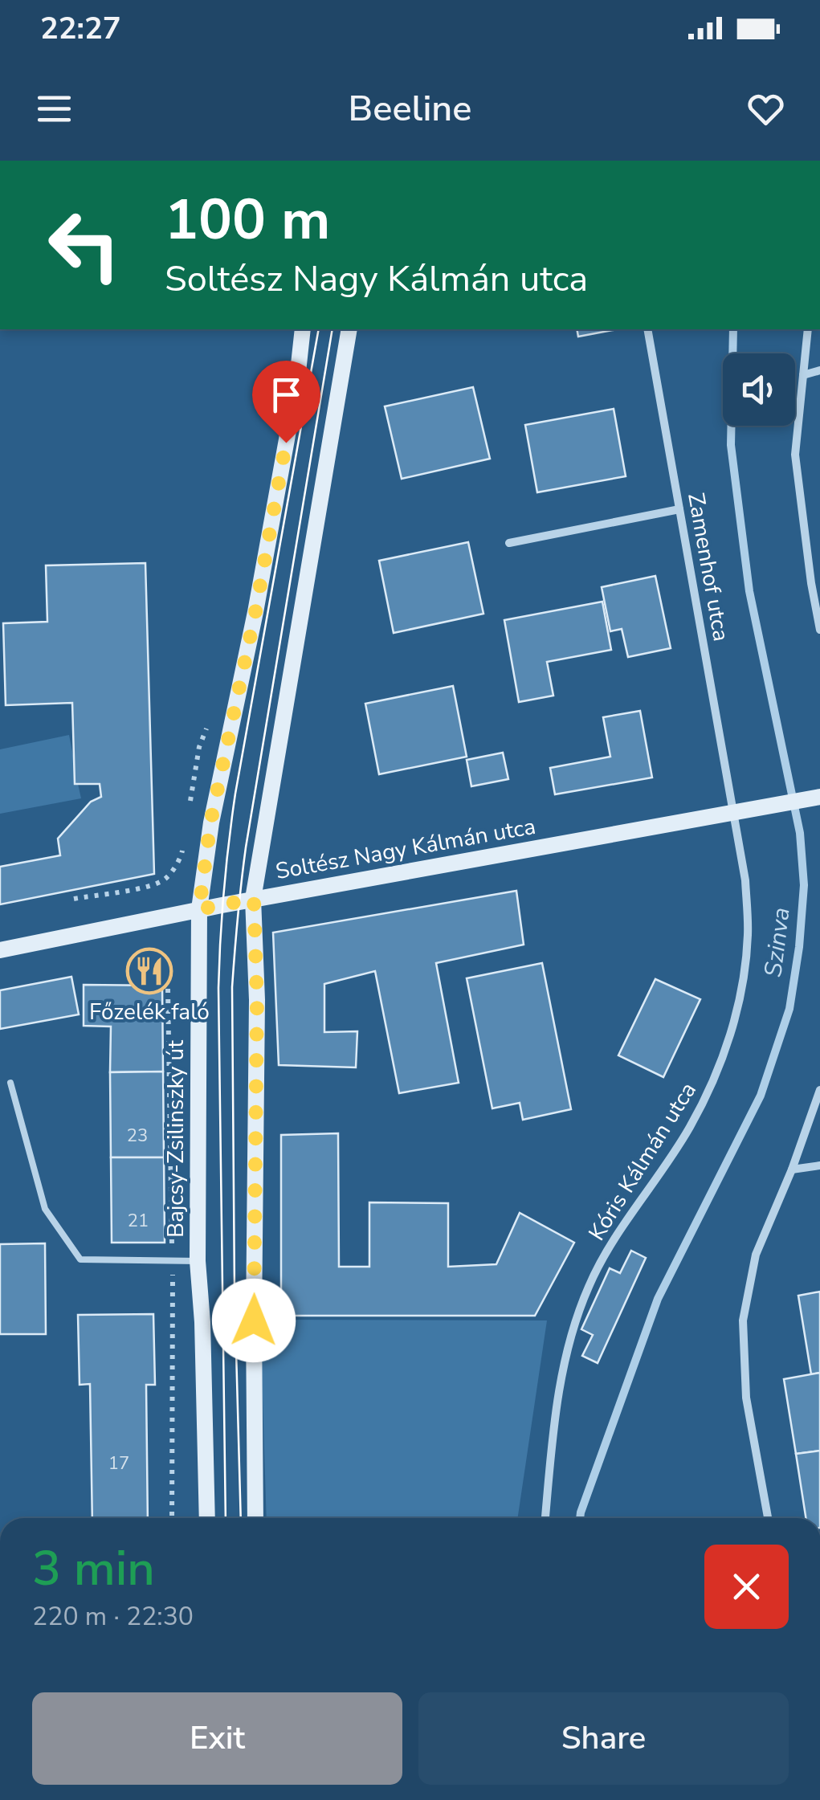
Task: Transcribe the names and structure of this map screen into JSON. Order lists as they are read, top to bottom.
{
  "streets": {
    "street": [
      "Zamenhof utca",
      "Soltész Nagy Kálmán utca",
      "Bajcsy-Zsilinszky út",
      "Kóris Kálmán utca"
    ]
  },
  "crossings": [
    ["Zamenhof utca", "Soltész Nagy Kálmán utca"],
    ["Zamenhof utca", "Kóris Kálmán utca"],
    ["Soltész Nagy Kálmán utca", "Bajcsy-Zsilinszky út"],
    ["Soltész Nagy Kálmán utca", "Kóris Kálmán utca"]
  ],
  "water": ["Szinva"],
  "places": {
    "restaurant": ["Főzelék faló"]
  },
  "house_numbers": ["23", "21", "17"],
  "page": {
    "status": "22:27",
    "header": "Beeline",
    "turn": ["100 m", "Soltész Nagy Kálmán utca"],
    "heading": ["3 min", "220 m · 22:30"],
    "buttons": ["Exit", "Share"]
  }
}
